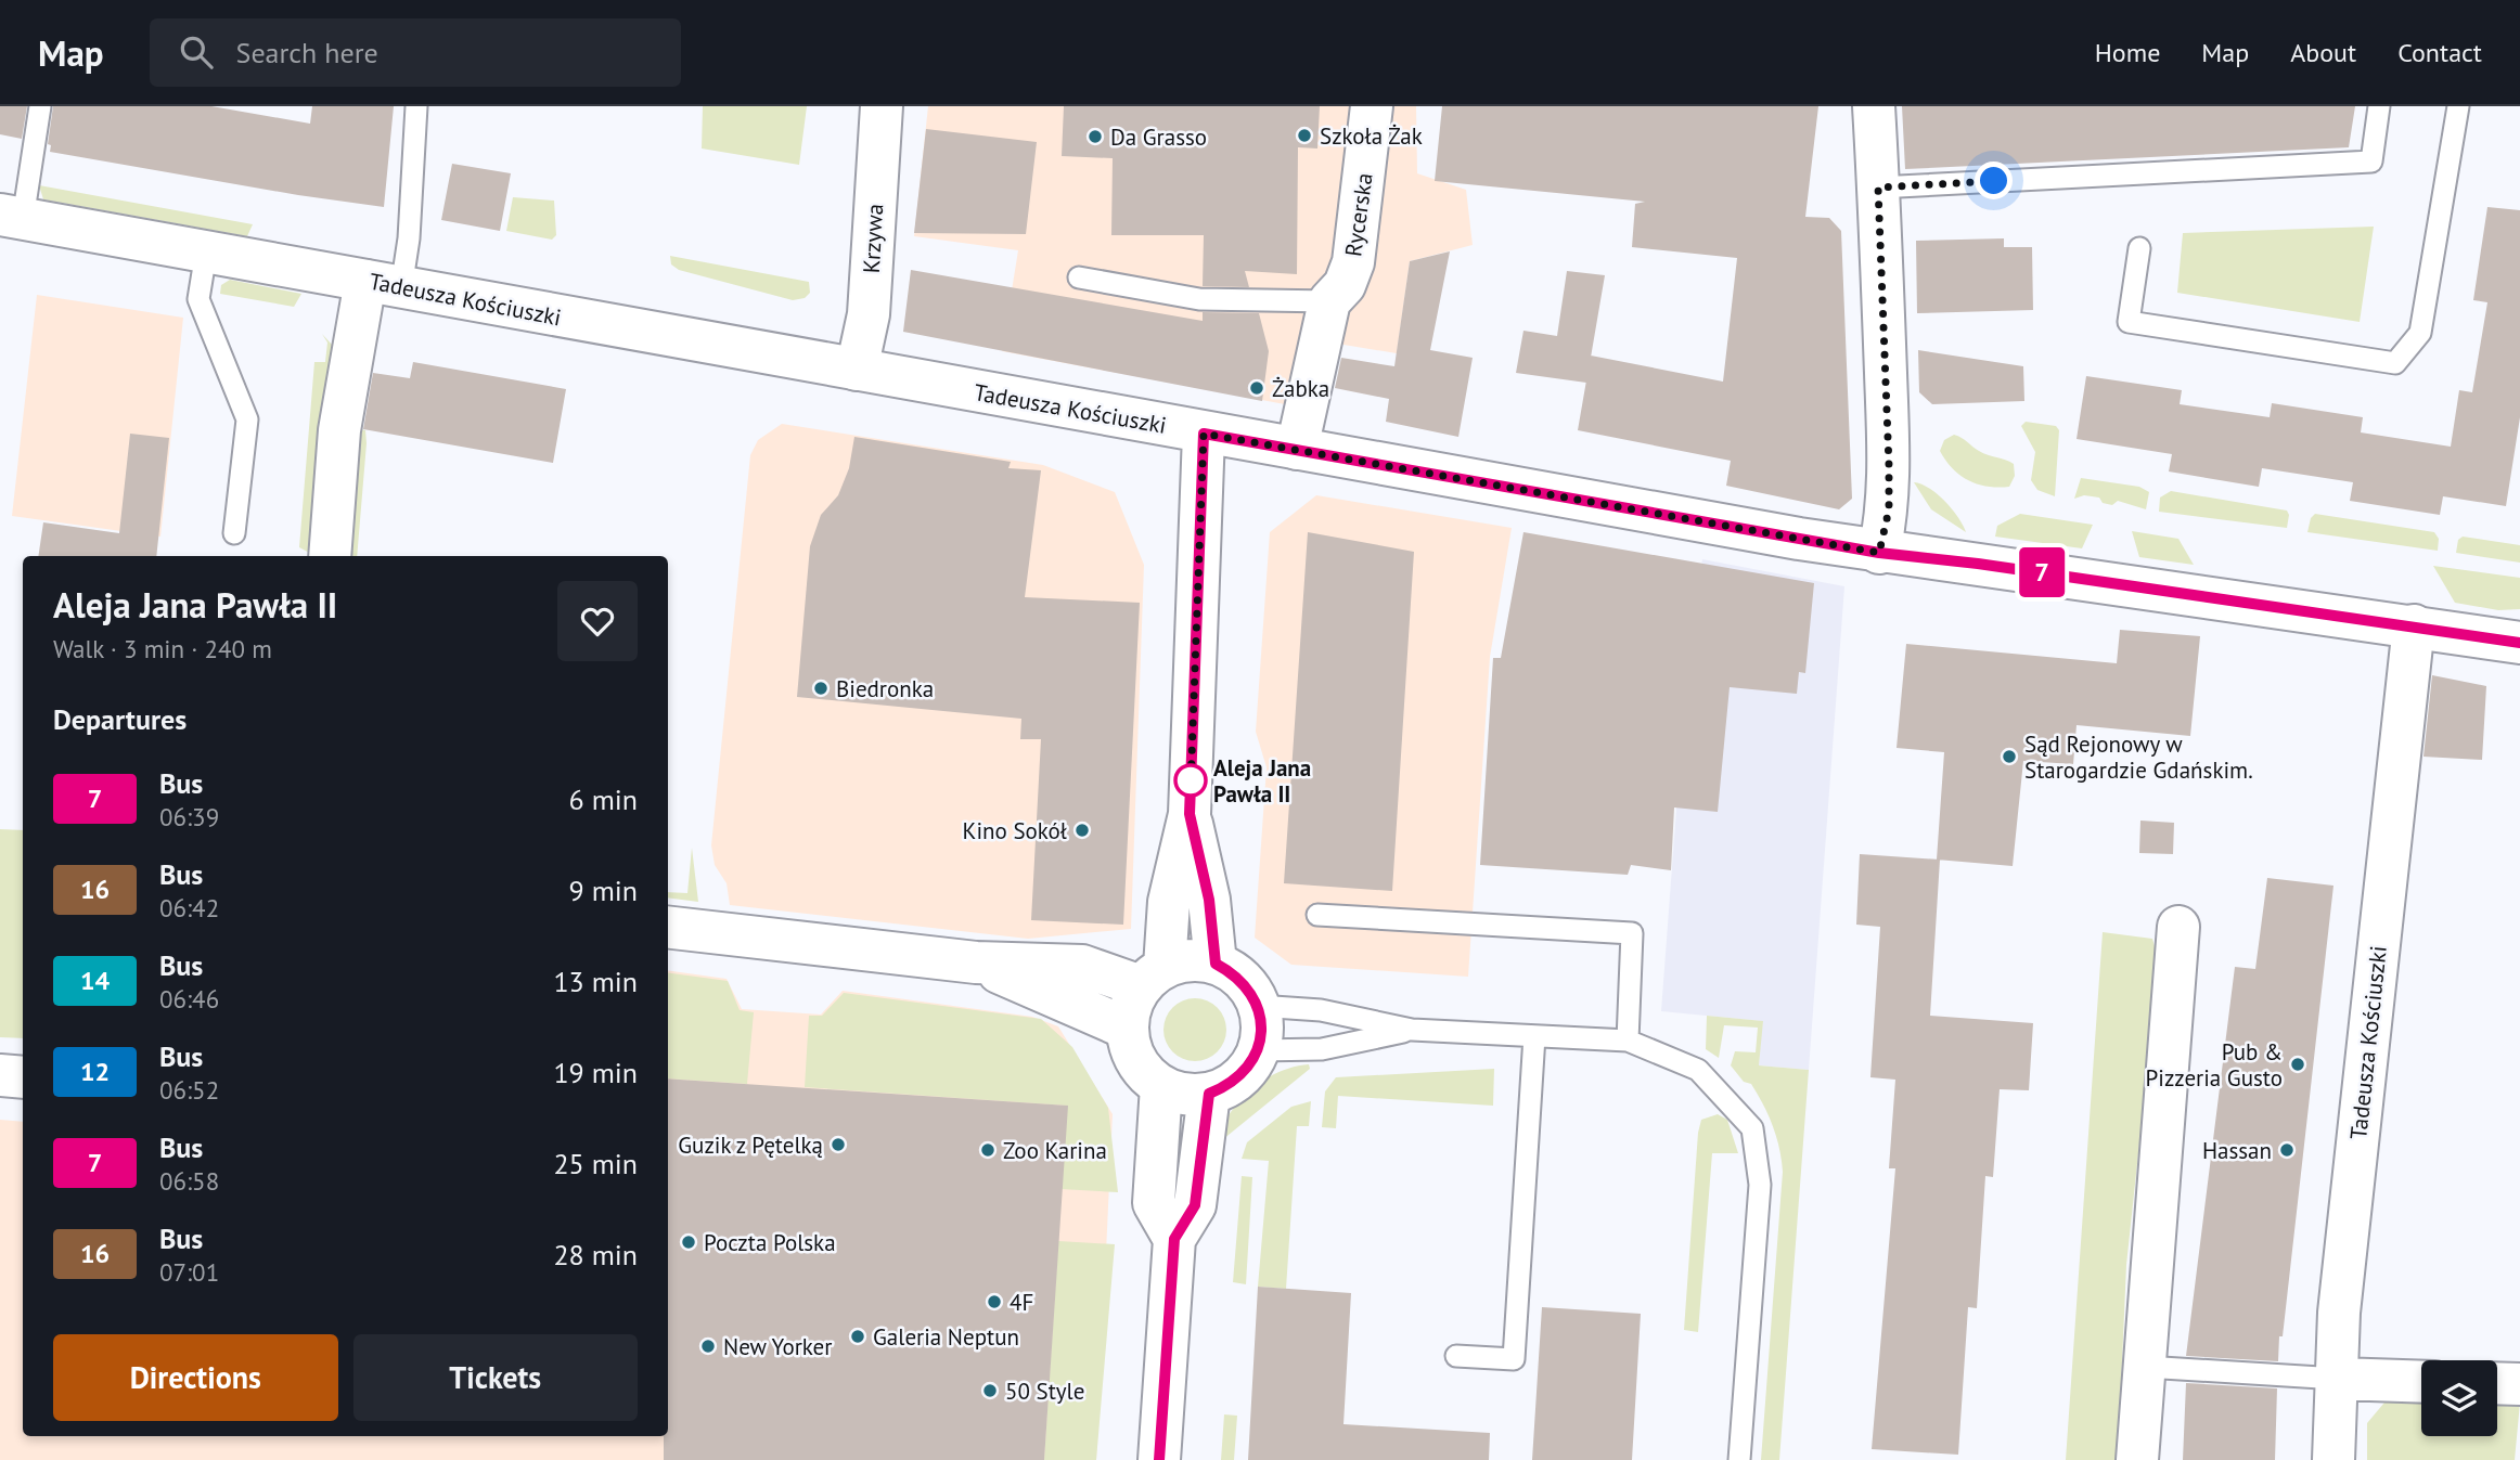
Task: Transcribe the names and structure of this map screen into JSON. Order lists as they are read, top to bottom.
{
  "streets": {
    "street": ["Rycerska", "Krzywa", "Tadeusza Kościuszki"]
  },
  "crossings": [
    ["Rycerska", "Tadeusza Kościuszki"],
    ["Krzywa", "Tadeusza Kościuszki"]
  ],
  "places": [
    "Szkoła Żak",
    "Da Grasso",
    "Żabka",
    "Biedronka",
    "Sąd Rejonowy w Starogardzie Gdańskim.",
    "Aleja Jana Pawła II",
    "Kino Sokół",
    "Pub & Pizzeria Gusto",
    "Guzik z Pętelką",
    "Zoo Karina",
    "Hassan",
    "Poczta Polska",
    "4F",
    "Galeria Neptun",
    "New Yorker",
    "50 Style"
  ],
  "lines": ["bus line 7"],
  "page": {
    "header": "Map",
    "search": "Search here",
    "nav": [
      "Home",
      "Map",
      "About",
      "Contact"
    ],
    "on_map": "7",
    "heading": [
      ["Aleja Jana Pawła II", "Walk · 3 min · 240 m"],
      "Departures"
    ],
    "list": [
      {
        "mark": "7",
        "name": "Bus",
        "note": "06:39",
        "value": "6 min"
      },
      {
        "mark": "16",
        "name": "Bus",
        "note": "06:42",
        "value": "9 min"
      },
      {
        "mark": "14",
        "name": "Bus",
        "note": "06:46",
        "value": "13 min"
      },
      {
        "mark": "12",
        "name": "Bus",
        "note": "06:52",
        "value": "19 min"
      },
      {
        "mark": "7",
        "name": "Bus",
        "note": "06:58",
        "value": "25 min"
      },
      {
        "mark": "16",
        "name": "Bus",
        "note": "07:01",
        "value": "28 min"
      }
    ],
    "buttons": ["Directions", "Tickets"]
  }
}
